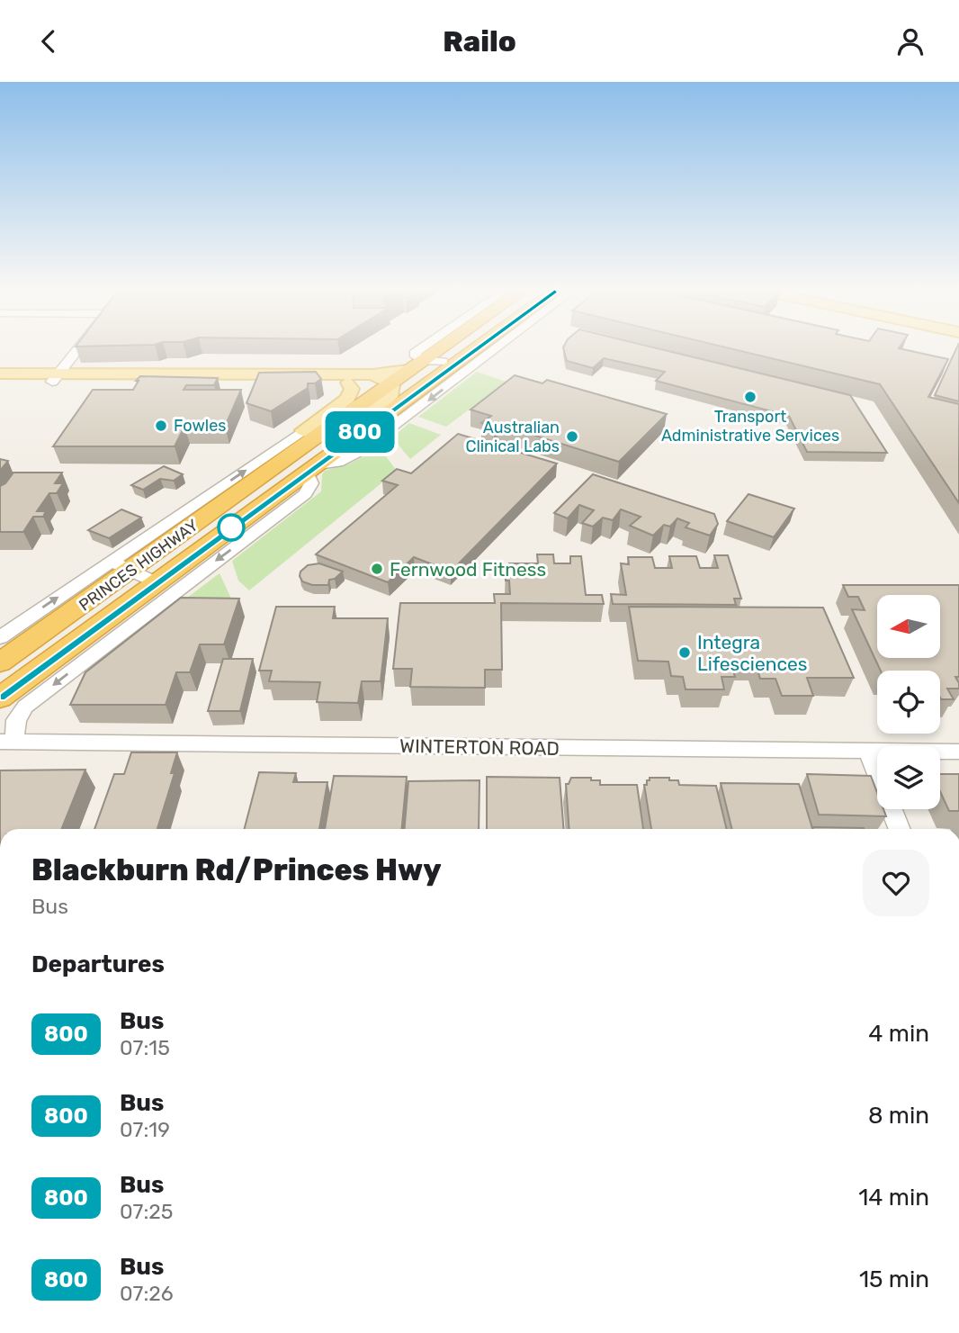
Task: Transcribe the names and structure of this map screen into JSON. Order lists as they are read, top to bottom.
{
  "streets": {
    "highway": ["PRINCES HIGHWAY"],
    "street": ["WINTERTON ROAD"]
  },
  "crossings": [
    ["PRINCES HIGHWAY", "WINTERTON ROAD"]
  ],
  "places": [
    "Transport Administrative Services",
    "Fowles",
    "Australian Clinical Labs",
    "Fernwood Fitness",
    "Integra Lifesciences"
  ],
  "lines": ["bus line 800"],
  "north": "left",
  "page": {
    "header": "Railo",
    "on_map": "800",
    "heading": [
      ["Blackburn Rd/Princes Hwy", "Bus"],
      "Departures"
    ],
    "list": [
      {
        "mark": "800",
        "name": "Bus",
        "note": "07:15",
        "value": "4 min"
      },
      {
        "mark": "800",
        "name": "Bus",
        "note": "07:19",
        "value": "8 min"
      },
      {
        "mark": "800",
        "name": "Bus",
        "note": "07:25",
        "value": "14 min"
      },
      {
        "mark": "800",
        "name": "Bus",
        "note": "07:26",
        "value": "15 min"
      }
    ]
  }
}
